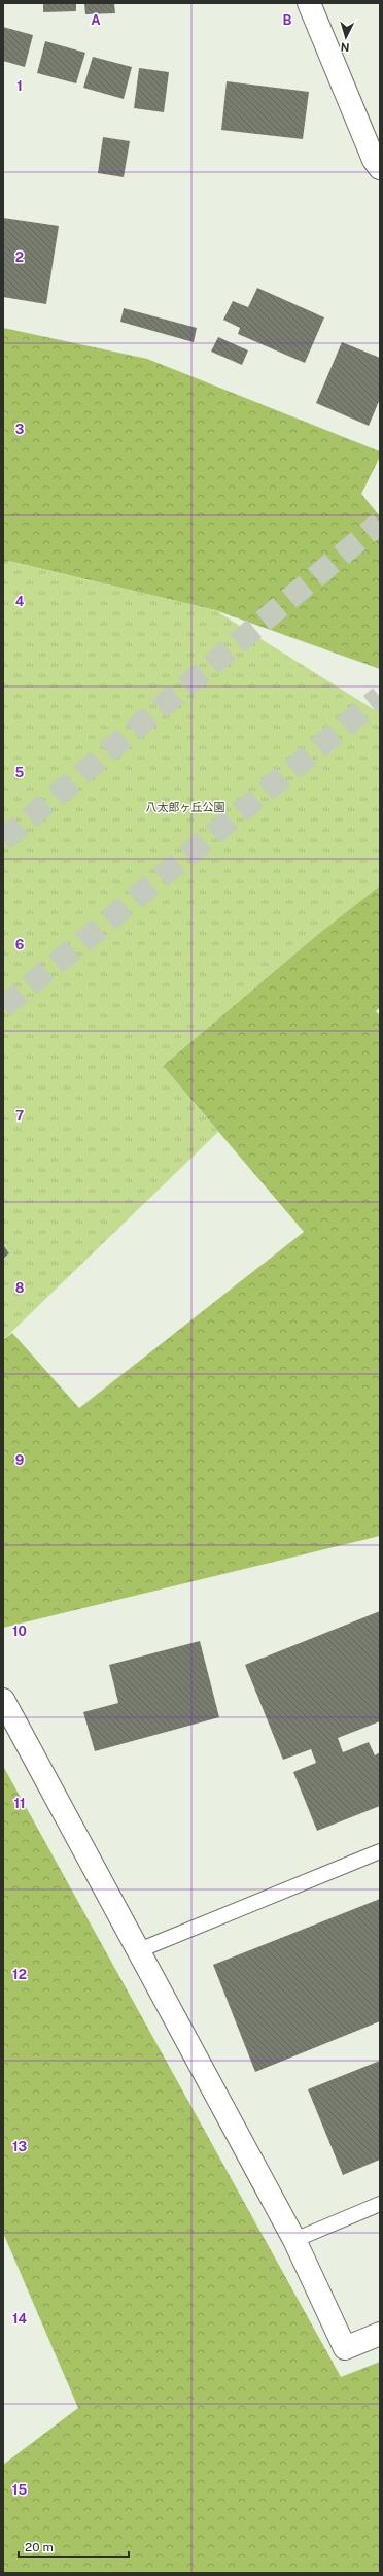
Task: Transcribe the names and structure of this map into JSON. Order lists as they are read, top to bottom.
{
  "parks": ["八太郎ヶ丘公園"],
  "scale_bar": "20 m",
  "north": "bottom",
  "grid": {
    "columns": ["A", "B"],
    "rows": [
      "1",
      "2",
      "3",
      "4",
      "5",
      "6",
      "7",
      "8",
      "9",
      "10",
      "11",
      "12",
      "13",
      "14",
      "15"
    ]
  }
}
